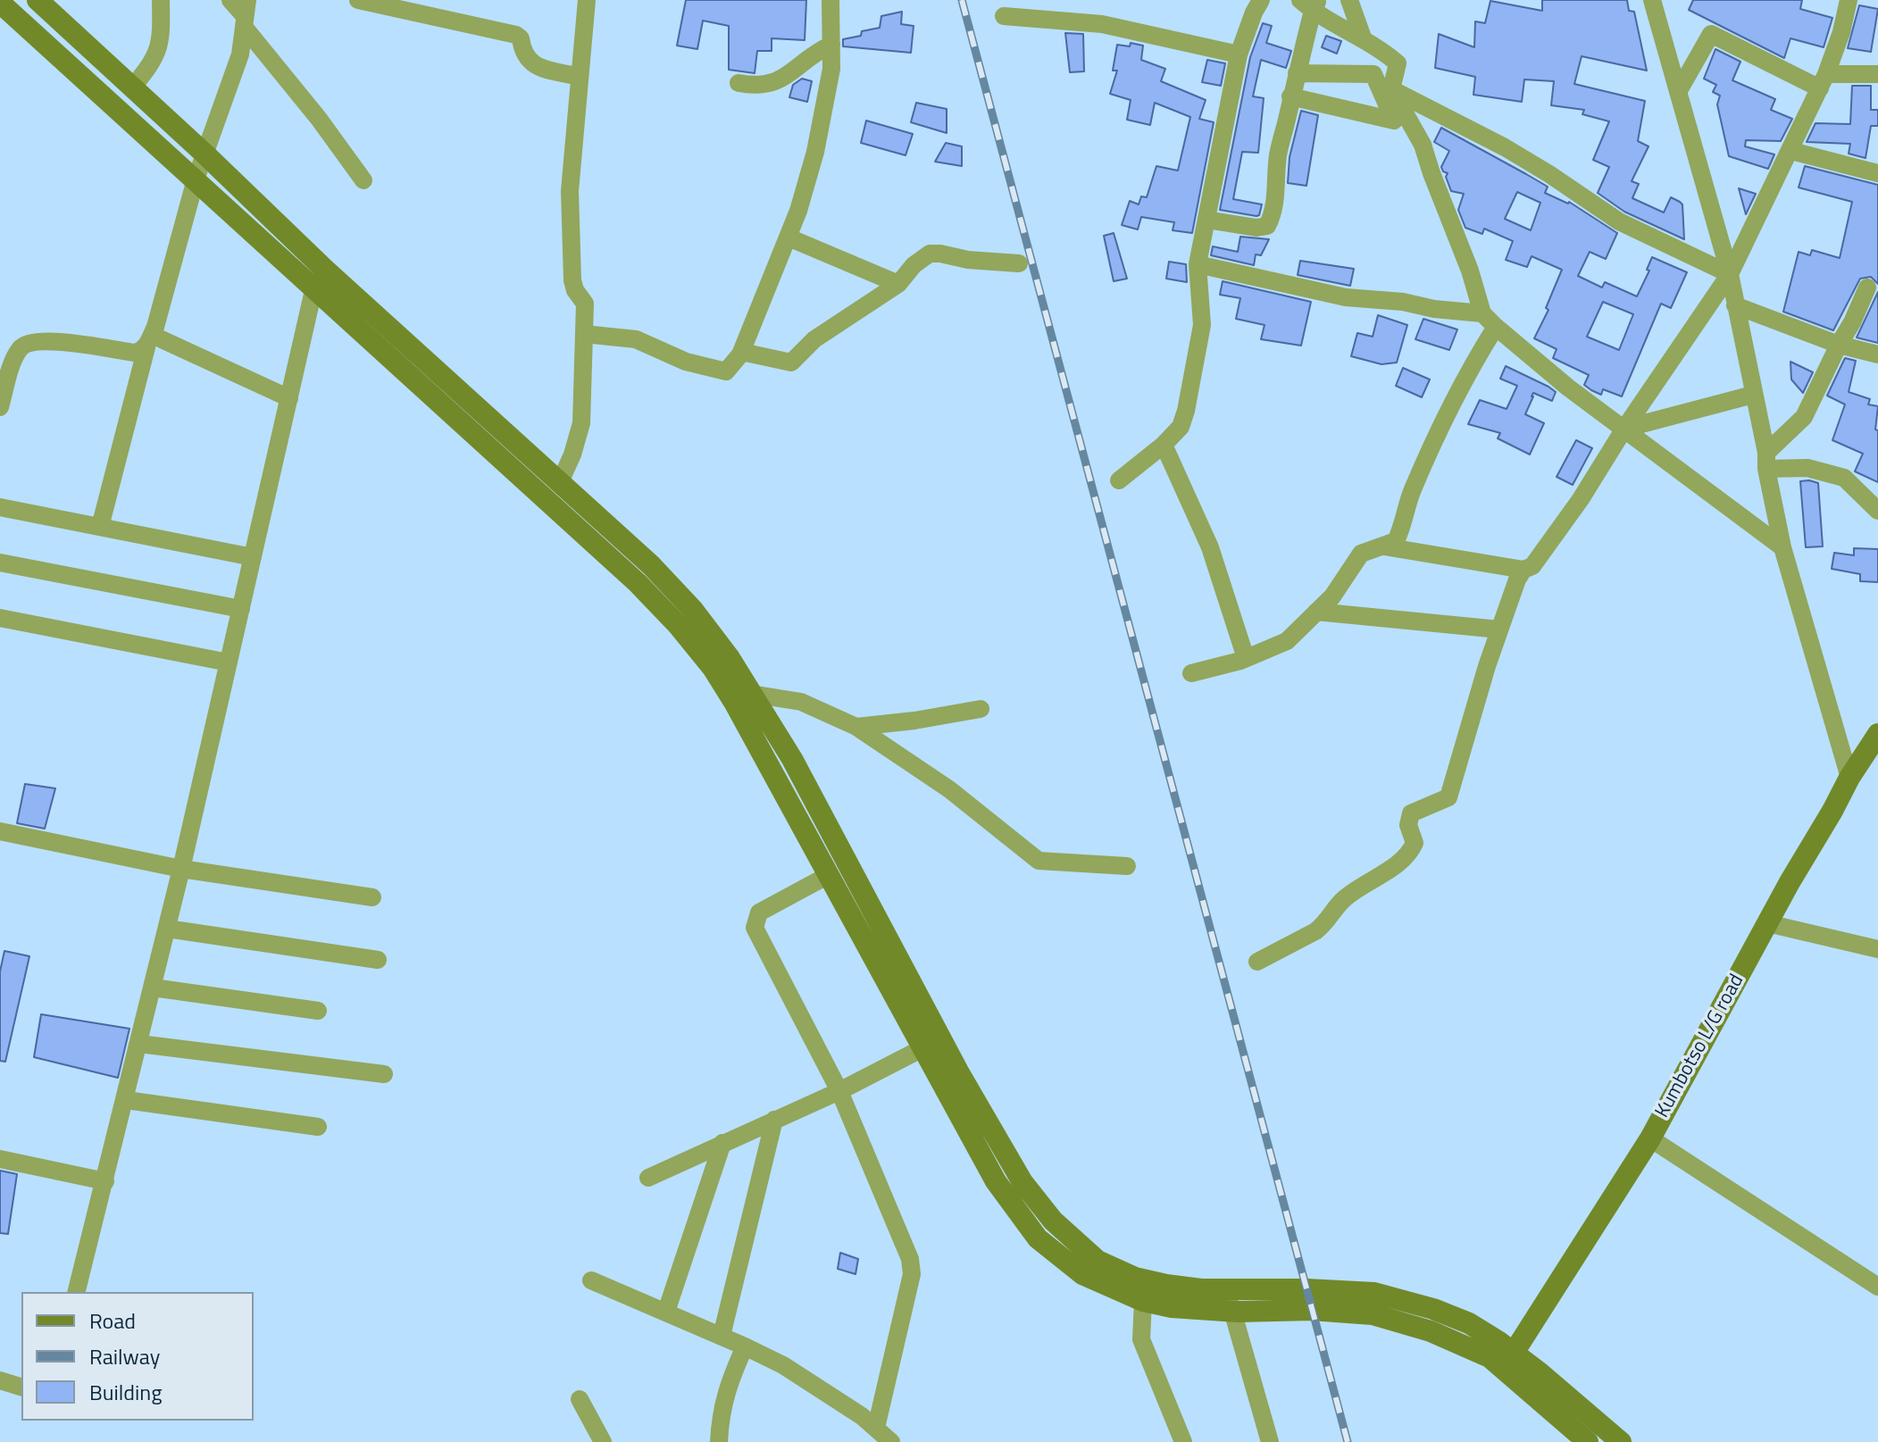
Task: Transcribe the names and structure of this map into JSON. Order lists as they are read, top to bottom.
{
  "streets": {
    "main road": ["Kumbotso L/G road"]
  },
  "legend": ["Road", "Railway", "Building"]
}
